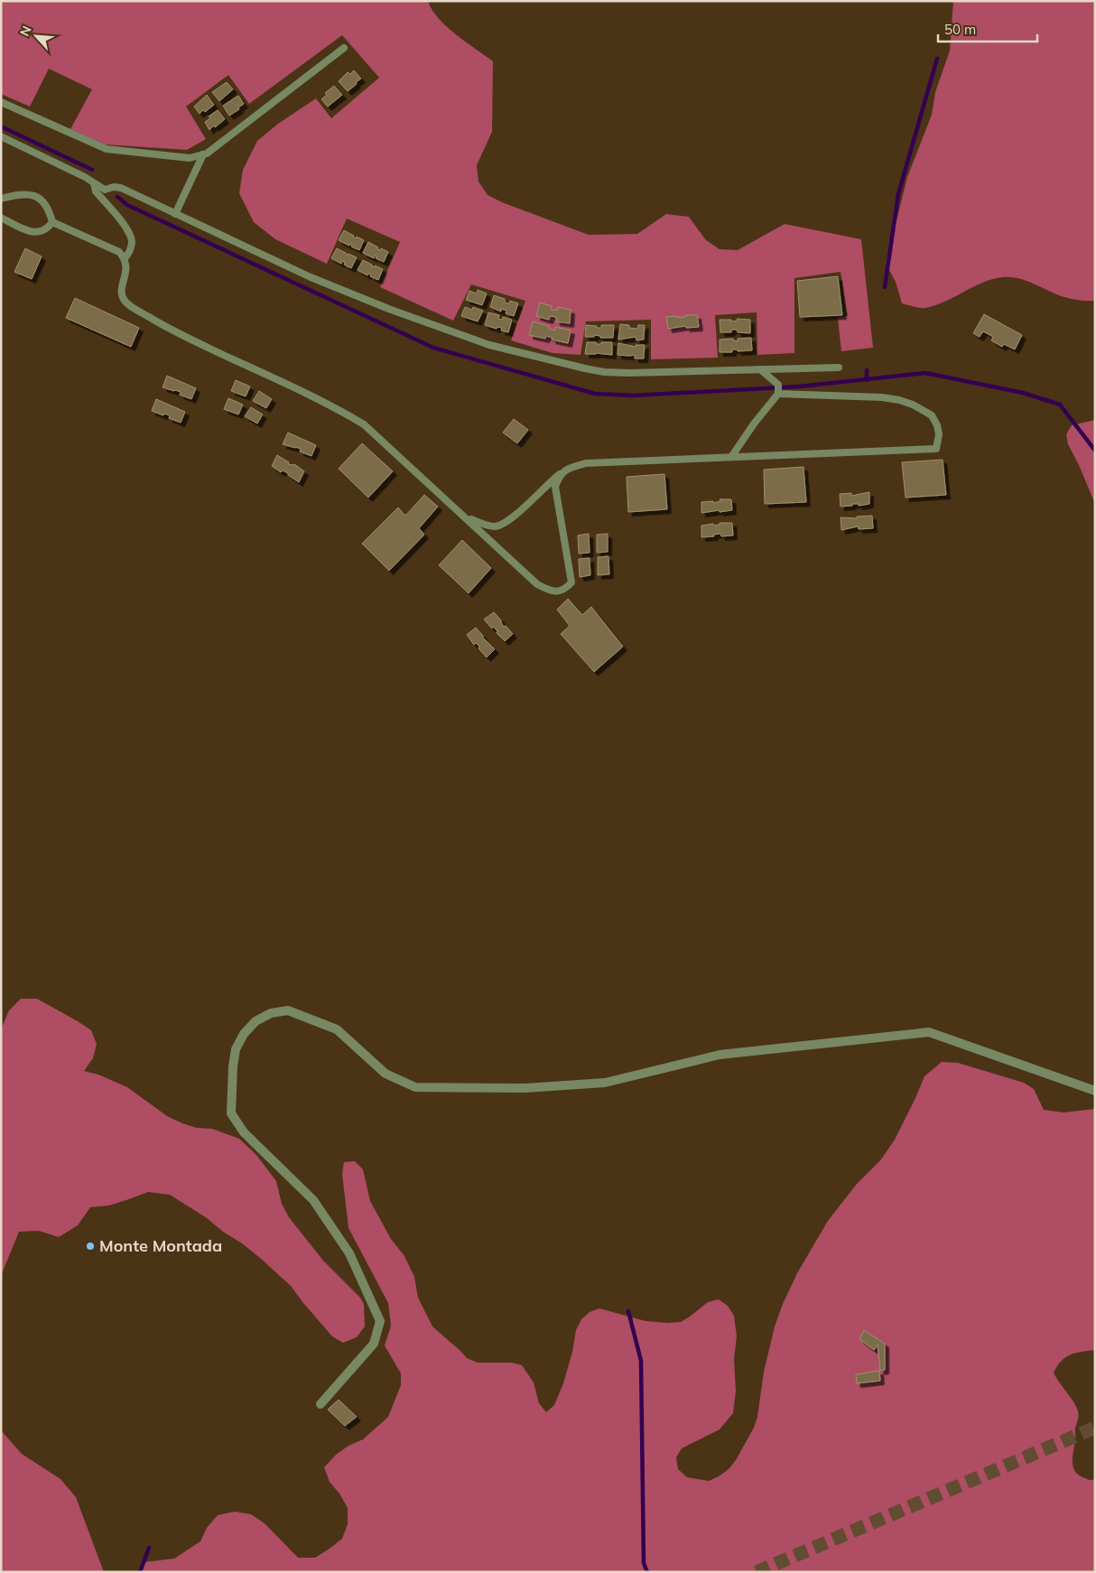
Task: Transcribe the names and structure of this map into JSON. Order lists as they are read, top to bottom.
{
  "places": ["Monte Montada"],
  "scale_bar": "50 m",
  "north": "top left"
}
